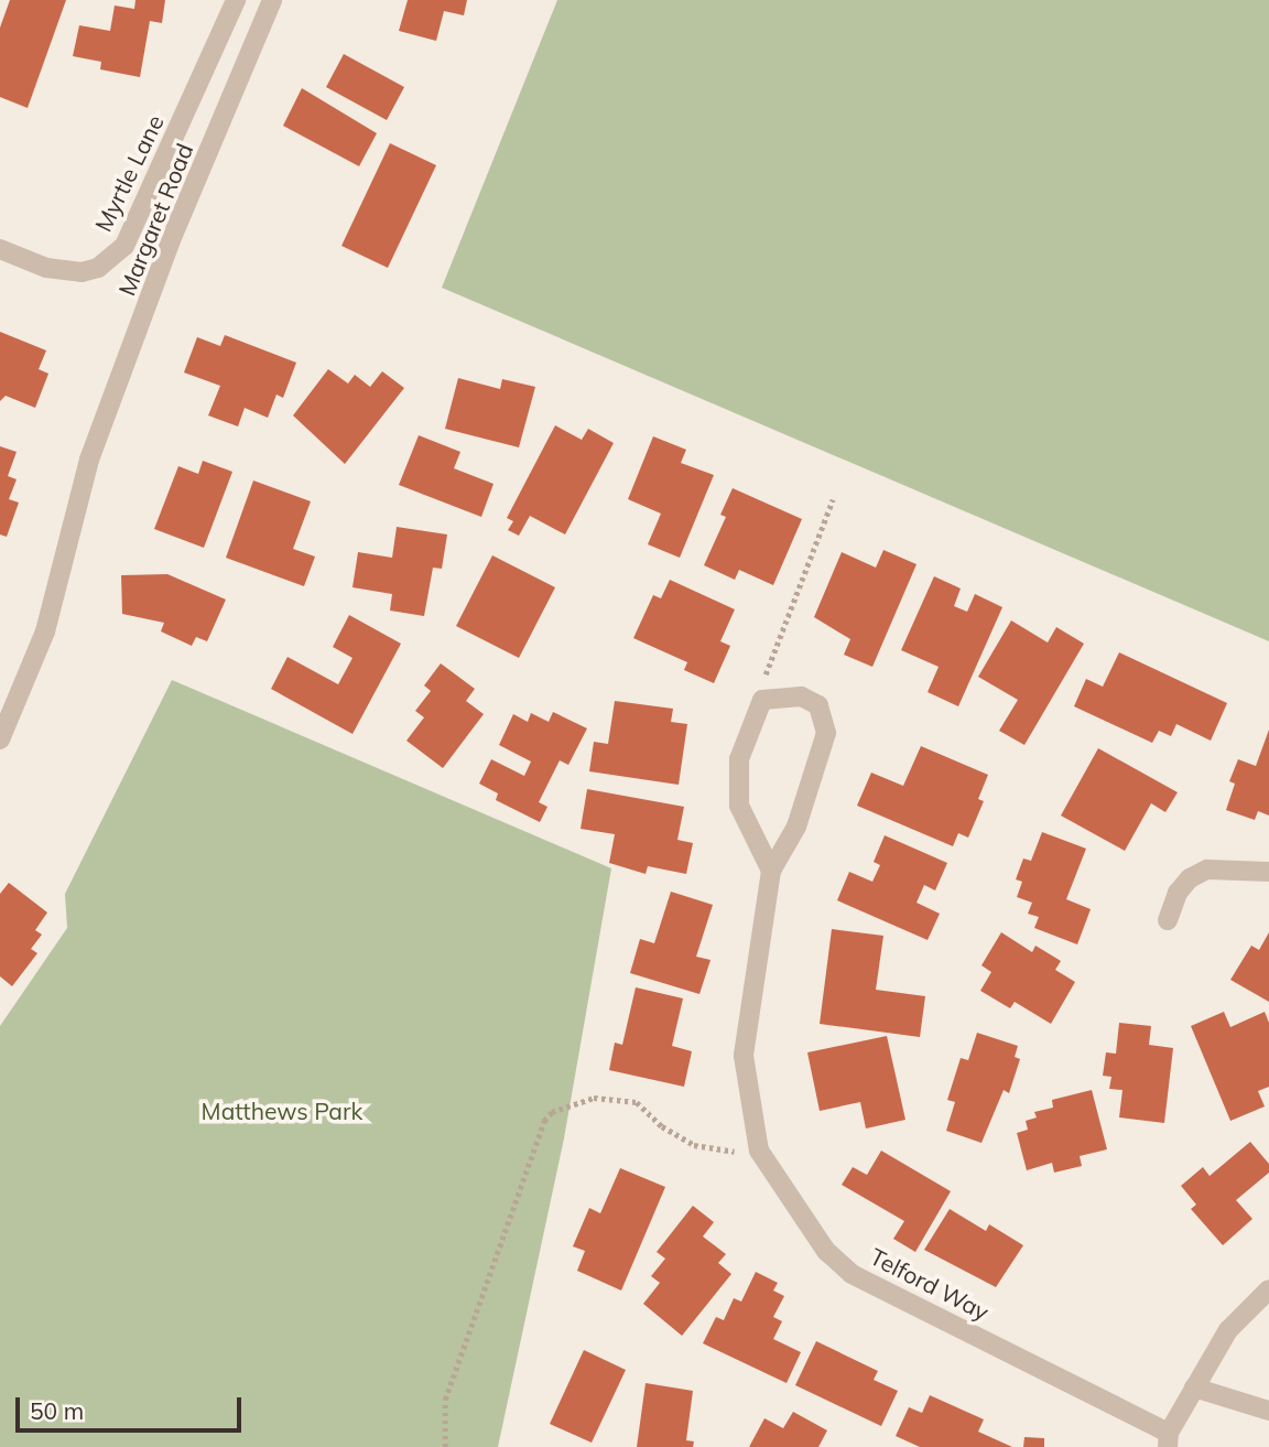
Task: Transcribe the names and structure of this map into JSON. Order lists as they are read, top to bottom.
{
  "streets": {
    "street": ["Myrtle Lane", "Margaret Road", "Telford Way"]
  },
  "parks": ["Matthews Park"],
  "scale_bar": "50 m"
}
